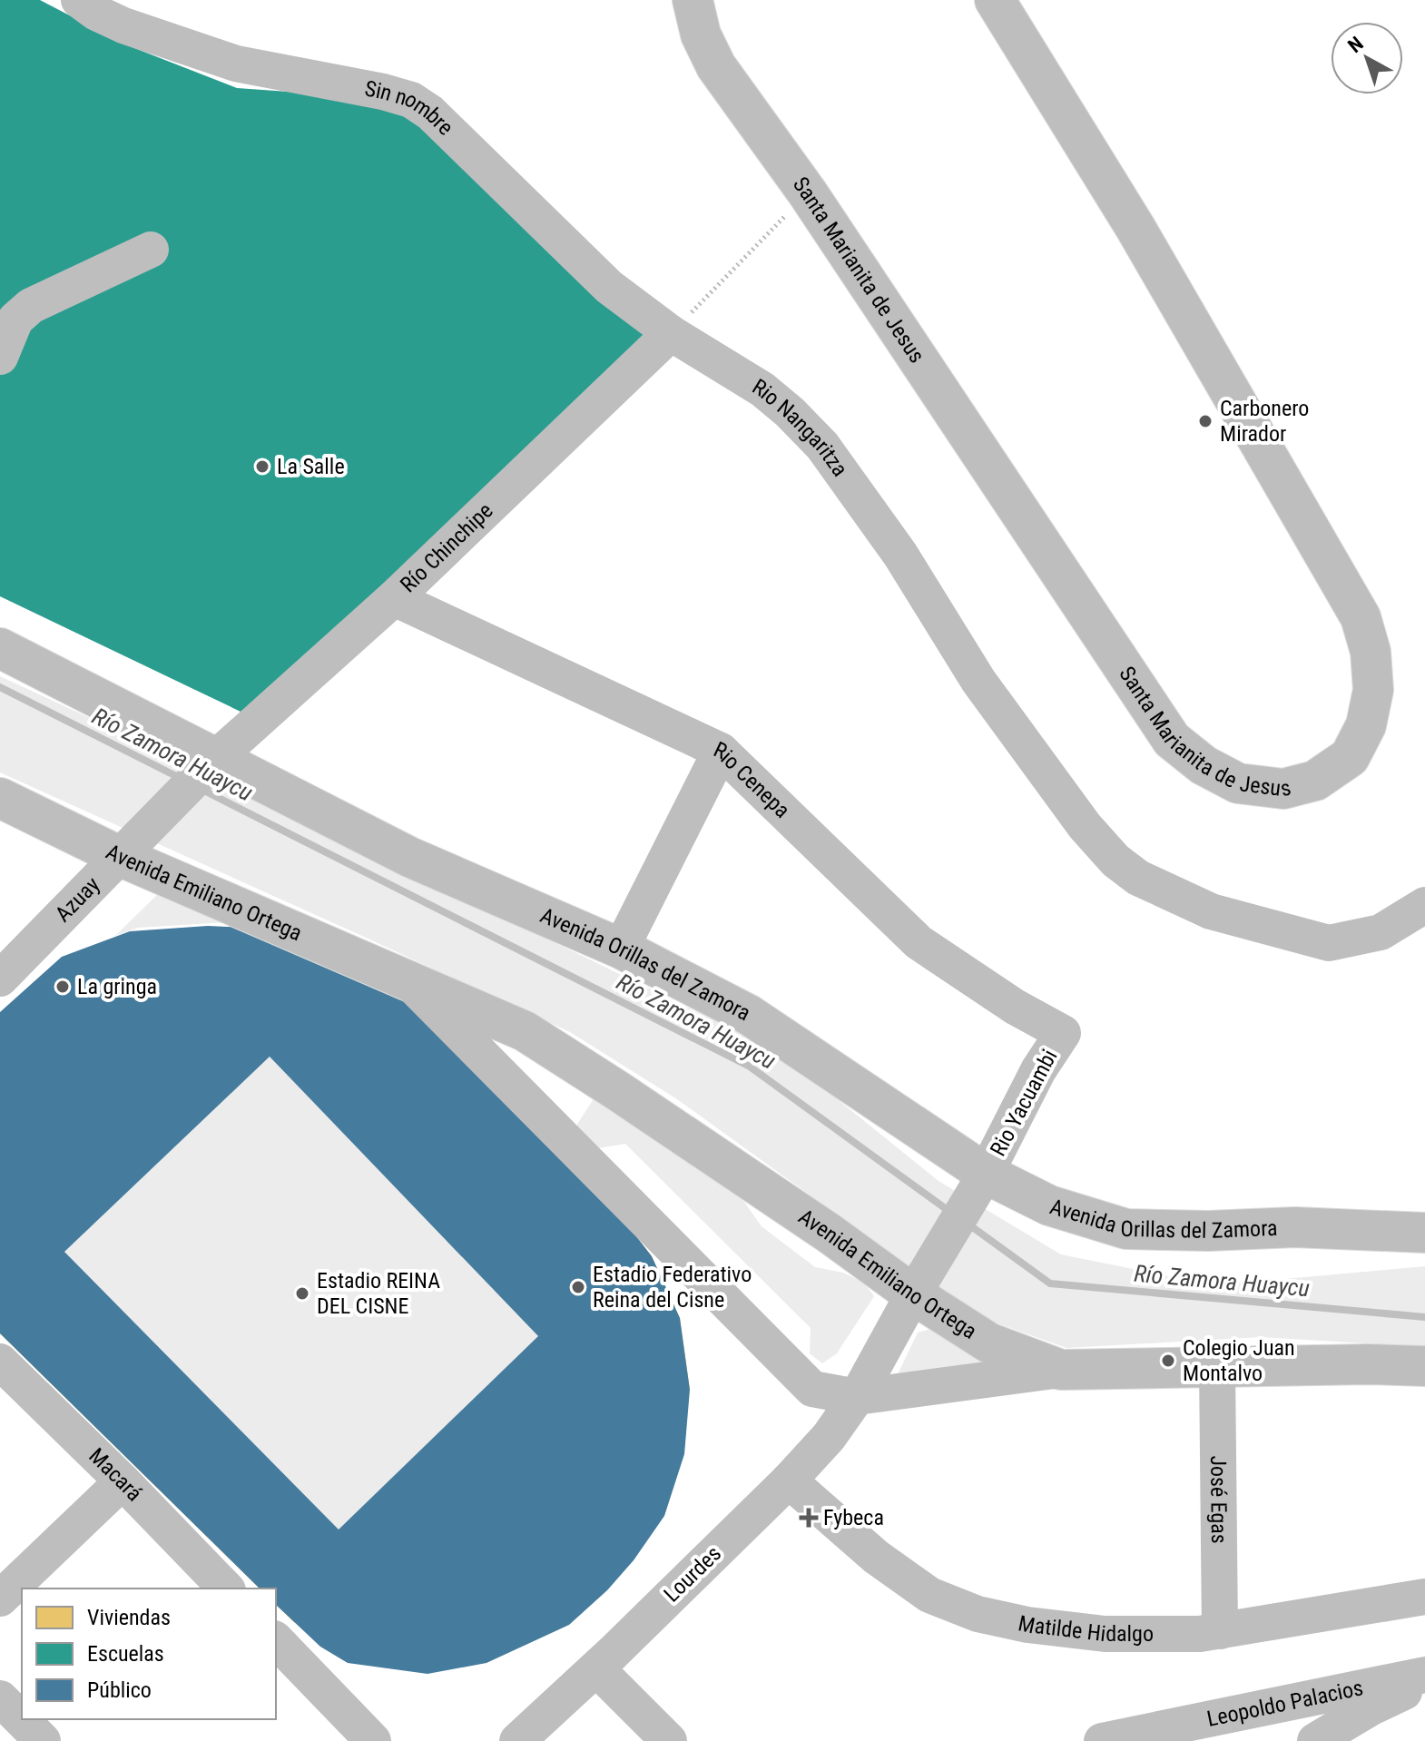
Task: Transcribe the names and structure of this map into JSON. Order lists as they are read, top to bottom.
{
  "streets": {
    "main road": ["Santa Marianita de Jesus", "Avenida Emiliano Ortega", "Avenida Orillas del Zamora"],
    "street": [
      "Sin nombre",
      "Rio Nangaritza",
      "Río Chinchipe",
      "Rio Cenepa",
      "Azuay",
      "Rio Yacuambi",
      "Macará",
      "José Egas",
      "Lourdes",
      "Matilde Hidalgo",
      "Leopoldo Palacios"
    ]
  },
  "crossings": [
    ["Sin nombre", "Rio Nangaritza"],
    ["Sin nombre", "Río Chinchipe"],
    ["Rio Nangaritza", "Río Chinchipe"],
    ["Río Chinchipe", "Rio Cenepa"],
    ["Río Chinchipe", "Azuay"],
    ["Río Chinchipe", "Avenida Orillas del Zamora"],
    ["Rio Cenepa", "Rio Yacuambi"],
    ["Avenida Emiliano Ortega", "Azuay"],
    ["Avenida Emiliano Ortega", "Rio Yacuambi"],
    ["Avenida Emiliano Ortega", "José Egas"],
    ["Avenida Emiliano Ortega", "Lourdes"],
    ["Azuay", "Avenida Orillas del Zamora"],
    ["Avenida Orillas del Zamora", "Rio Yacuambi"],
    ["Rio Yacuambi", "Lourdes"],
    ["José Egas", "Matilde Hidalgo"],
    ["Lourdes", "Matilde Hidalgo"]
  ],
  "water": ["Río Zamora Huaycu"],
  "places": {
    "other": [
      "Carbonero Mirador",
      "La Salle",
      "La gringa",
      "Estadio Federativo Reina del Cisne",
      "Estadio REINA DEL CISNE",
      "Colegio Juan Montalvo"
    ],
    "health": ["Fybeca"]
  },
  "legend": ["Viviendas", "Escuelas", "Público"],
  "north": "top left"
}
